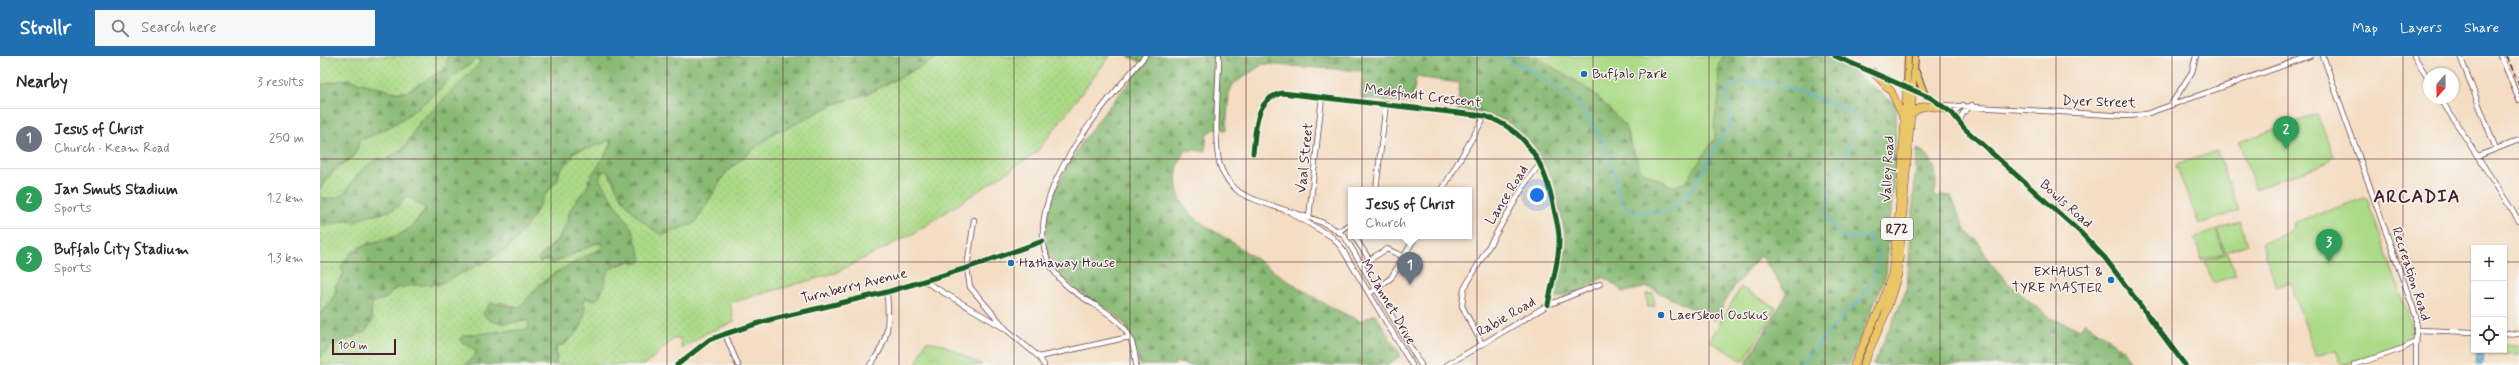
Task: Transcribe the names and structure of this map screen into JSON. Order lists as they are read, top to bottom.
{
  "streets": {
    "highway": ["Valley Road", "R72"],
    "street": [
      "Medefindt Crescent",
      "Dyer Street",
      "Vaal Street",
      "Lance Road",
      "Bowls Road",
      "Recreation Road",
      "Turnberry Avenue",
      "McJannet Drive",
      "Rabie Road"
    ]
  },
  "crossings": [
    ["Medefindt Crescent", "Vaal Street"],
    ["Medefindt Crescent", "Lance Road"],
    ["Medefindt Crescent", "Rabie Road"],
    ["Dyer Street", "Bowls Road"],
    ["Vaal Street", "McJannet Drive"],
    ["Valley Road", "Bowls Road"],
    ["Valley Road", "R72"],
    ["Lance Road", "Rabie Road"],
    ["Bowls Road", "R72"]
  ],
  "districts": ["ARCADIA"],
  "places": [
    "Buffalo Park",
    "Hathaway House",
    "EXHAUST & TYRE MASTER",
    "Laerskool Ooskus"
  ],
  "scale_bar": "100 m",
  "north": "bottom",
  "page": {
    "header": "Strollr",
    "search": "Search here",
    "nav": ["Map", "Layers", "Share"],
    "heading": ["Nearby", "3 results"],
    "list": [
      {
        "mark": "1",
        "name": "Jesus of Christ",
        "note": "Church · Keam Road",
        "value": "250 m"
      },
      {
        "mark": "2",
        "name": "Jan Smuts Stadium",
        "note": "Sports",
        "value": "1.2 km"
      },
      {
        "mark": "3",
        "name": "Buffalo City Stadium",
        "note": "Sports",
        "value": "1.3 km"
      }
    ],
    "pins": ["2", "3", "1"],
    "popup": ["Jesus of Christ", "Church"],
    "map_buttons": ["+", "−"],
    "scale": "100 m"
  }
}
